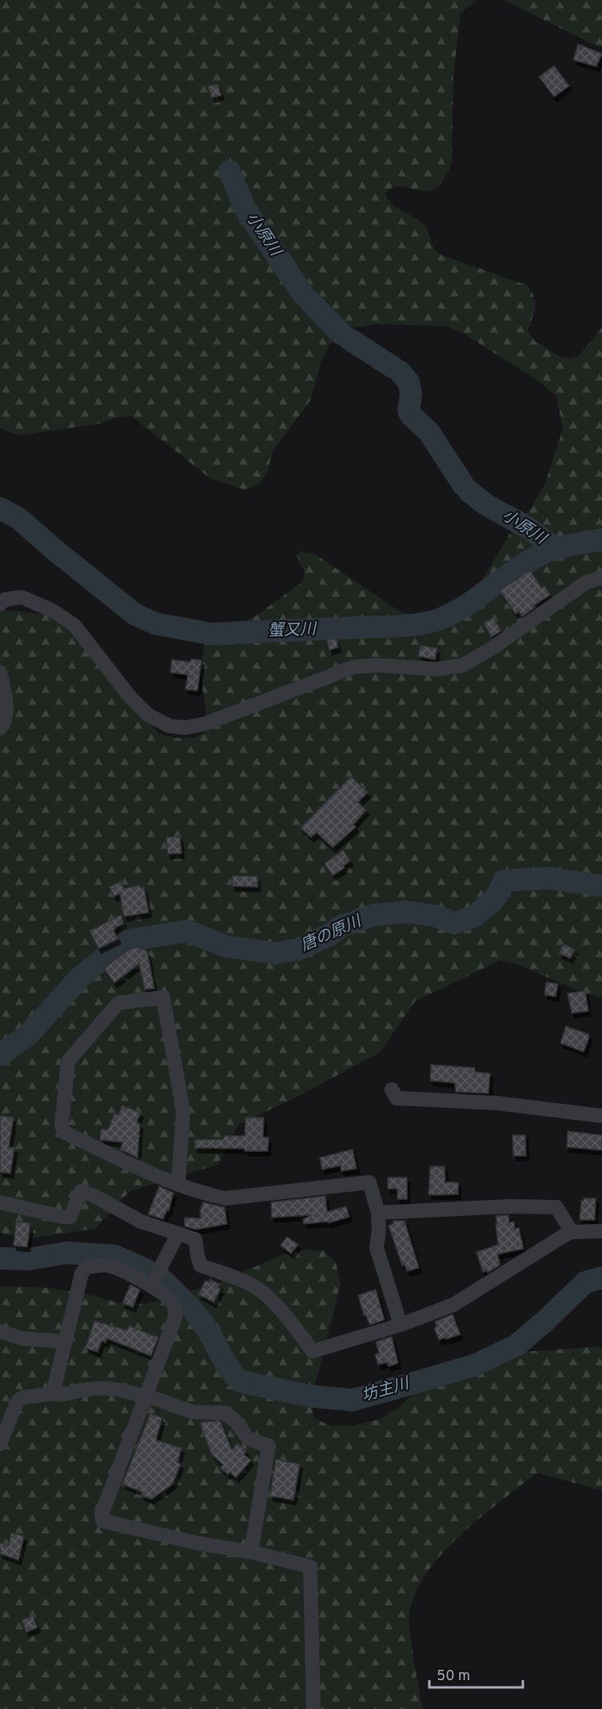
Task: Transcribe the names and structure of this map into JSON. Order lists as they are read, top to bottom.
{
  "water": [
    "小原川",
    "蟹又川",
    "唐の原川",
    "坊主川"
  ],
  "scale_bar": "50 m"
}
